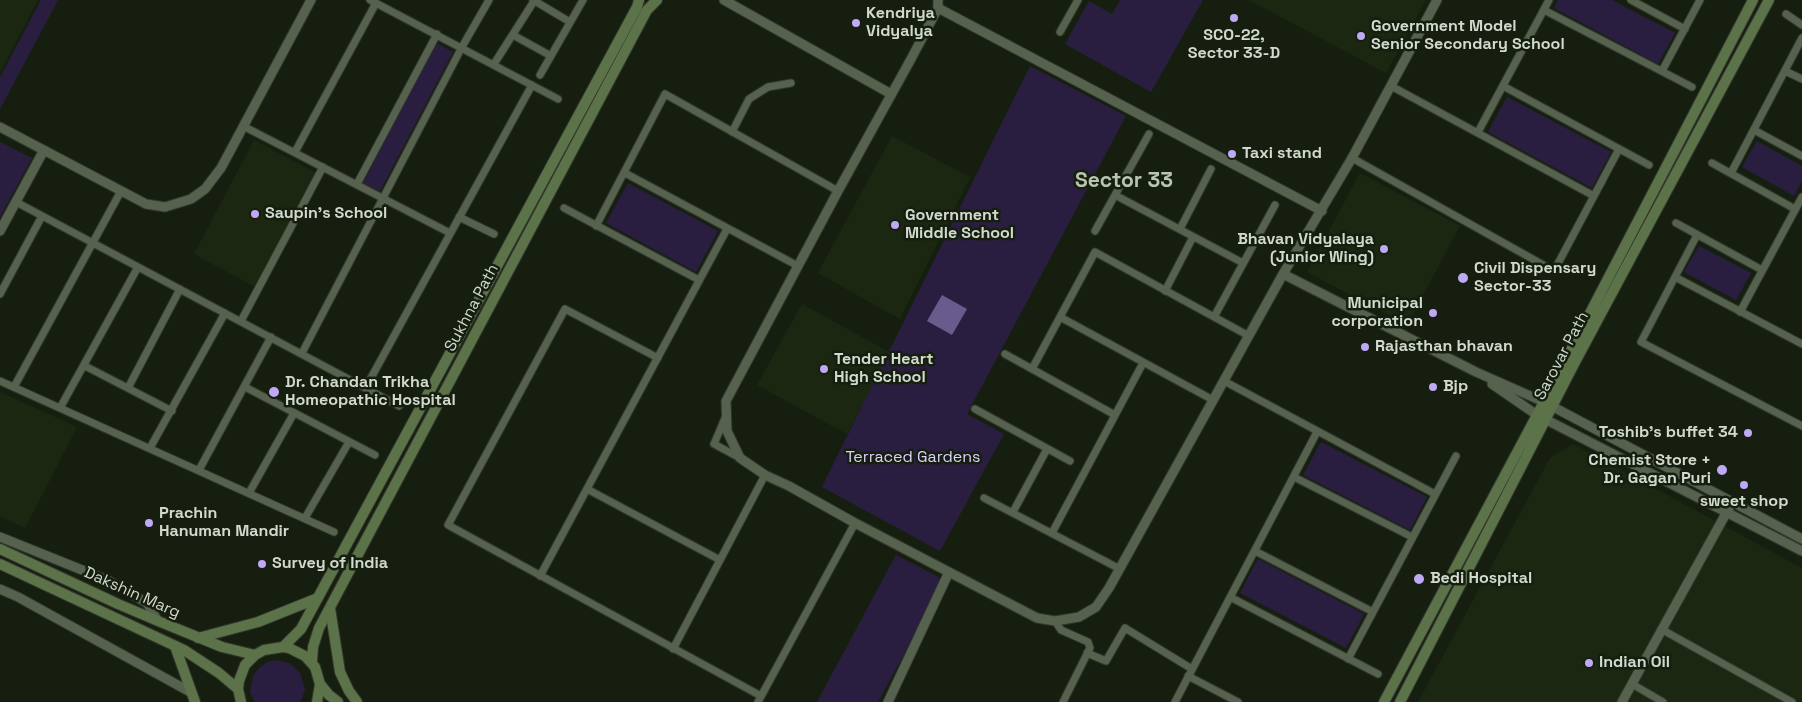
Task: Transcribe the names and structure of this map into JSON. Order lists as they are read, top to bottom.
{
  "streets": {
    "main road": ["Sukhna Path", "Sarovar Path", "Dakshin Marg"]
  },
  "districts": ["Sector 33"],
  "parks": ["Terraced Gardens"],
  "places": [
    "SCO-22, Sector 33-D",
    "Kendriya Vidyalya",
    "Government Model Senior Secondary School",
    "Taxi stand",
    "Saupin's School",
    "Government Middle School",
    "Bhavan Vidyalaya (Junior Wing)",
    "Civil Dispensary Sector-33",
    "Municipal corporation",
    "Rajasthan bhavan",
    "Tender Heart High School",
    "Bjp",
    "Dr. Chandan Trikha Homeopathic Hospital",
    "Toshib's buffet 34",
    "Chemist Store + Dr. Gagan Puri",
    "sweet shop",
    "Prachin Hanuman Mandir",
    "Survey of India",
    "Bedi Hospital",
    "Indian Oil"
  ]
}
